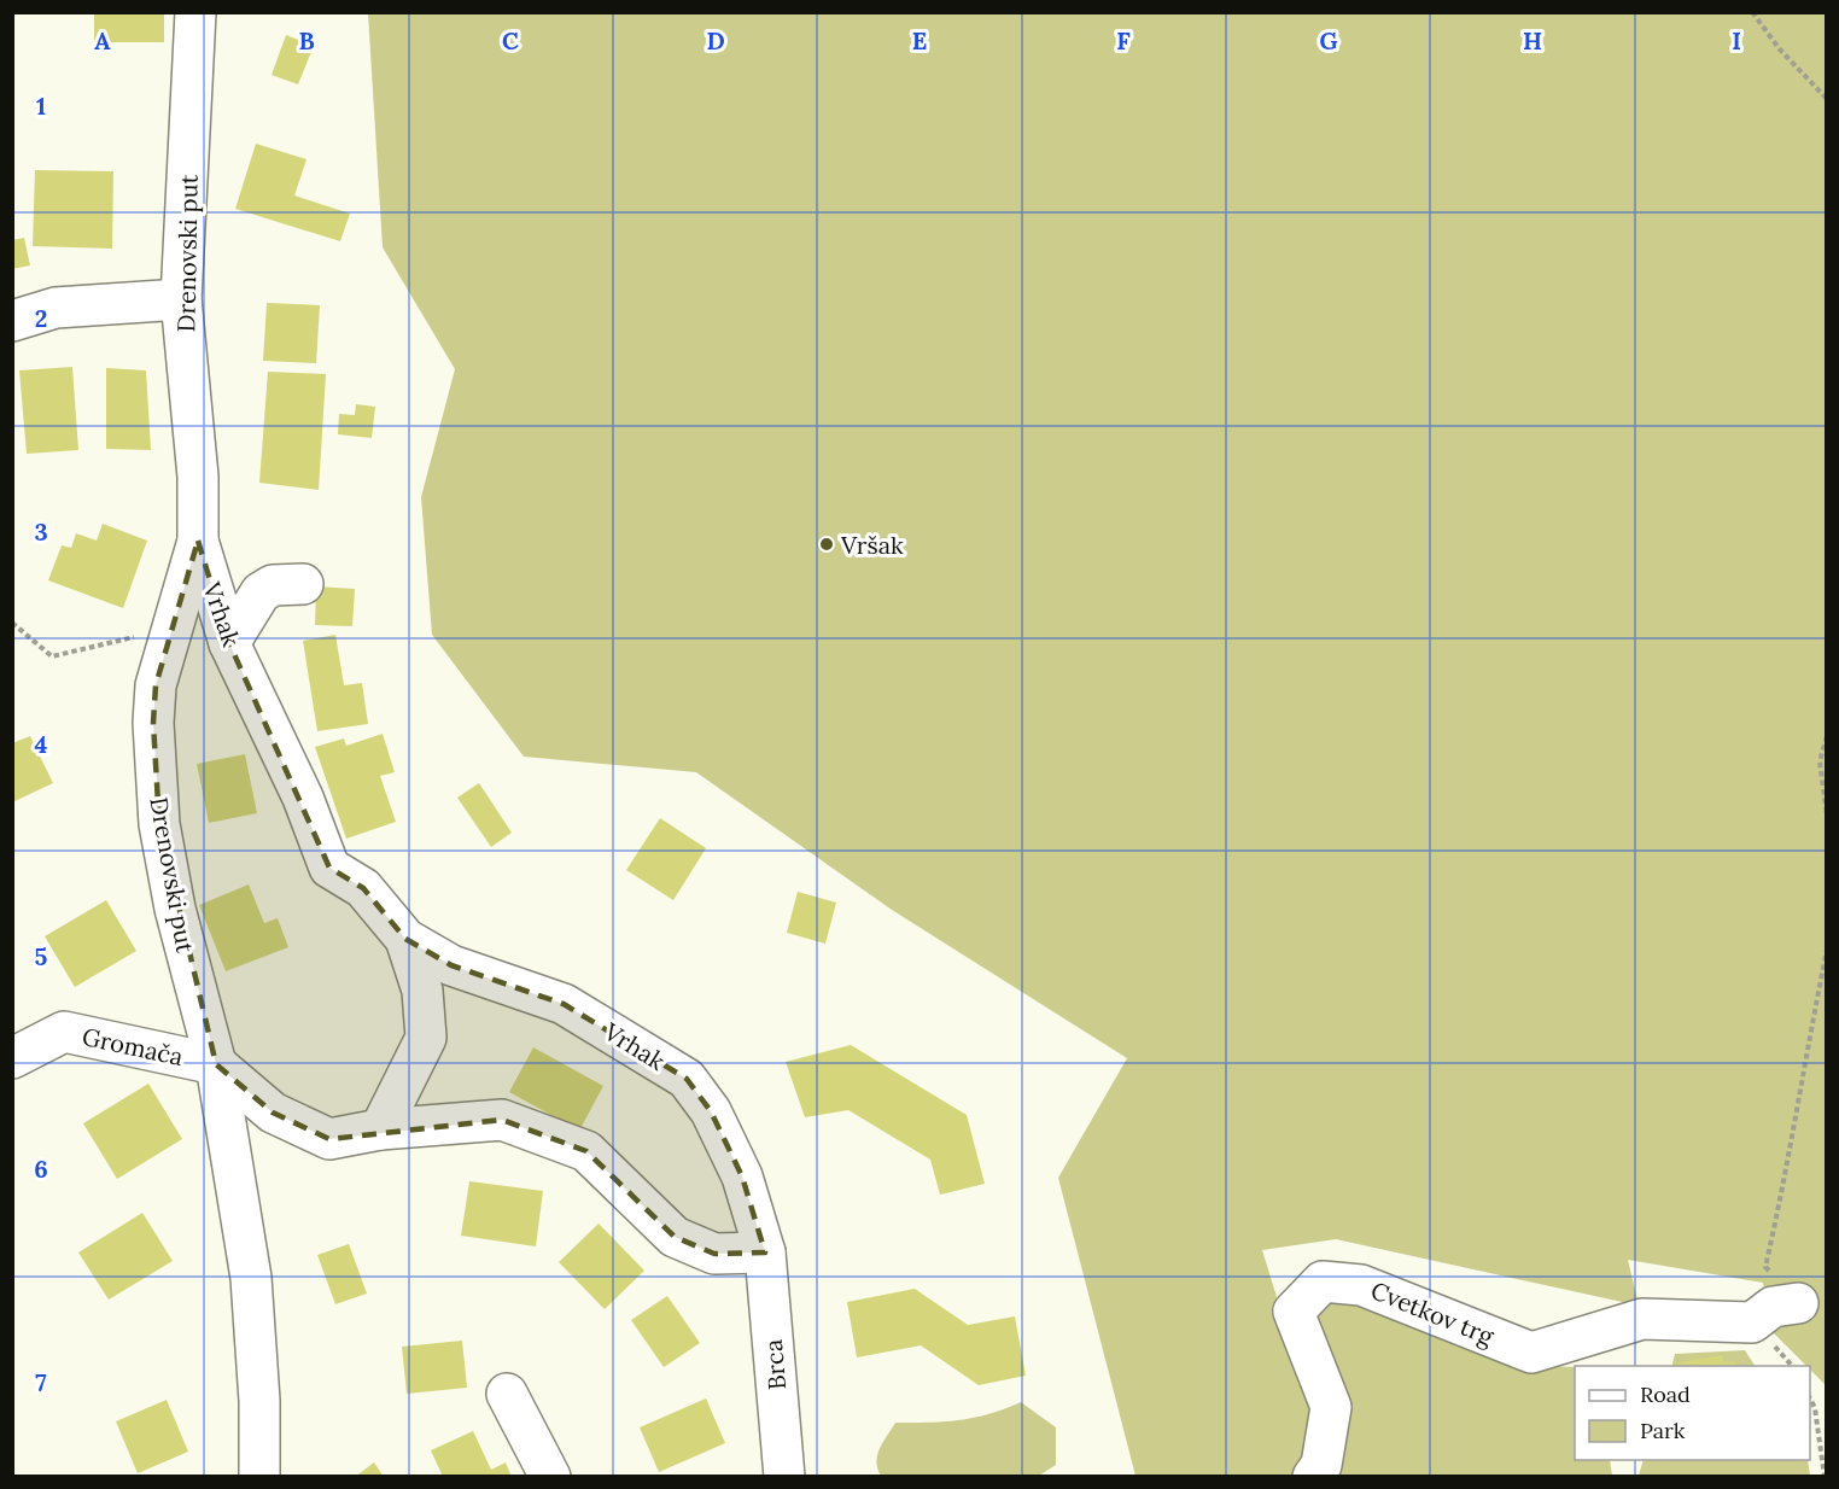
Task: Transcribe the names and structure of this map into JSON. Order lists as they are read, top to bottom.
{
  "streets": {
    "street": [
      "Drenovski put",
      "Vrhak",
      "Gromača",
      "Cvetkov trg",
      "Brca"
    ]
  },
  "crossings": [
    ["Drenovski put", "Vrhak"],
    ["Drenovski put", "Gromača"],
    ["Vrhak", "Brca"]
  ],
  "places": ["Vršak"],
  "legend": ["Road", "Park"],
  "grid": {
    "columns": [
      "A",
      "B",
      "C",
      "D",
      "E",
      "F",
      "G",
      "H",
      "I"
    ],
    "rows": [
      "1",
      "2",
      "3",
      "4",
      "5",
      "6",
      "7"
    ]
  }
}
